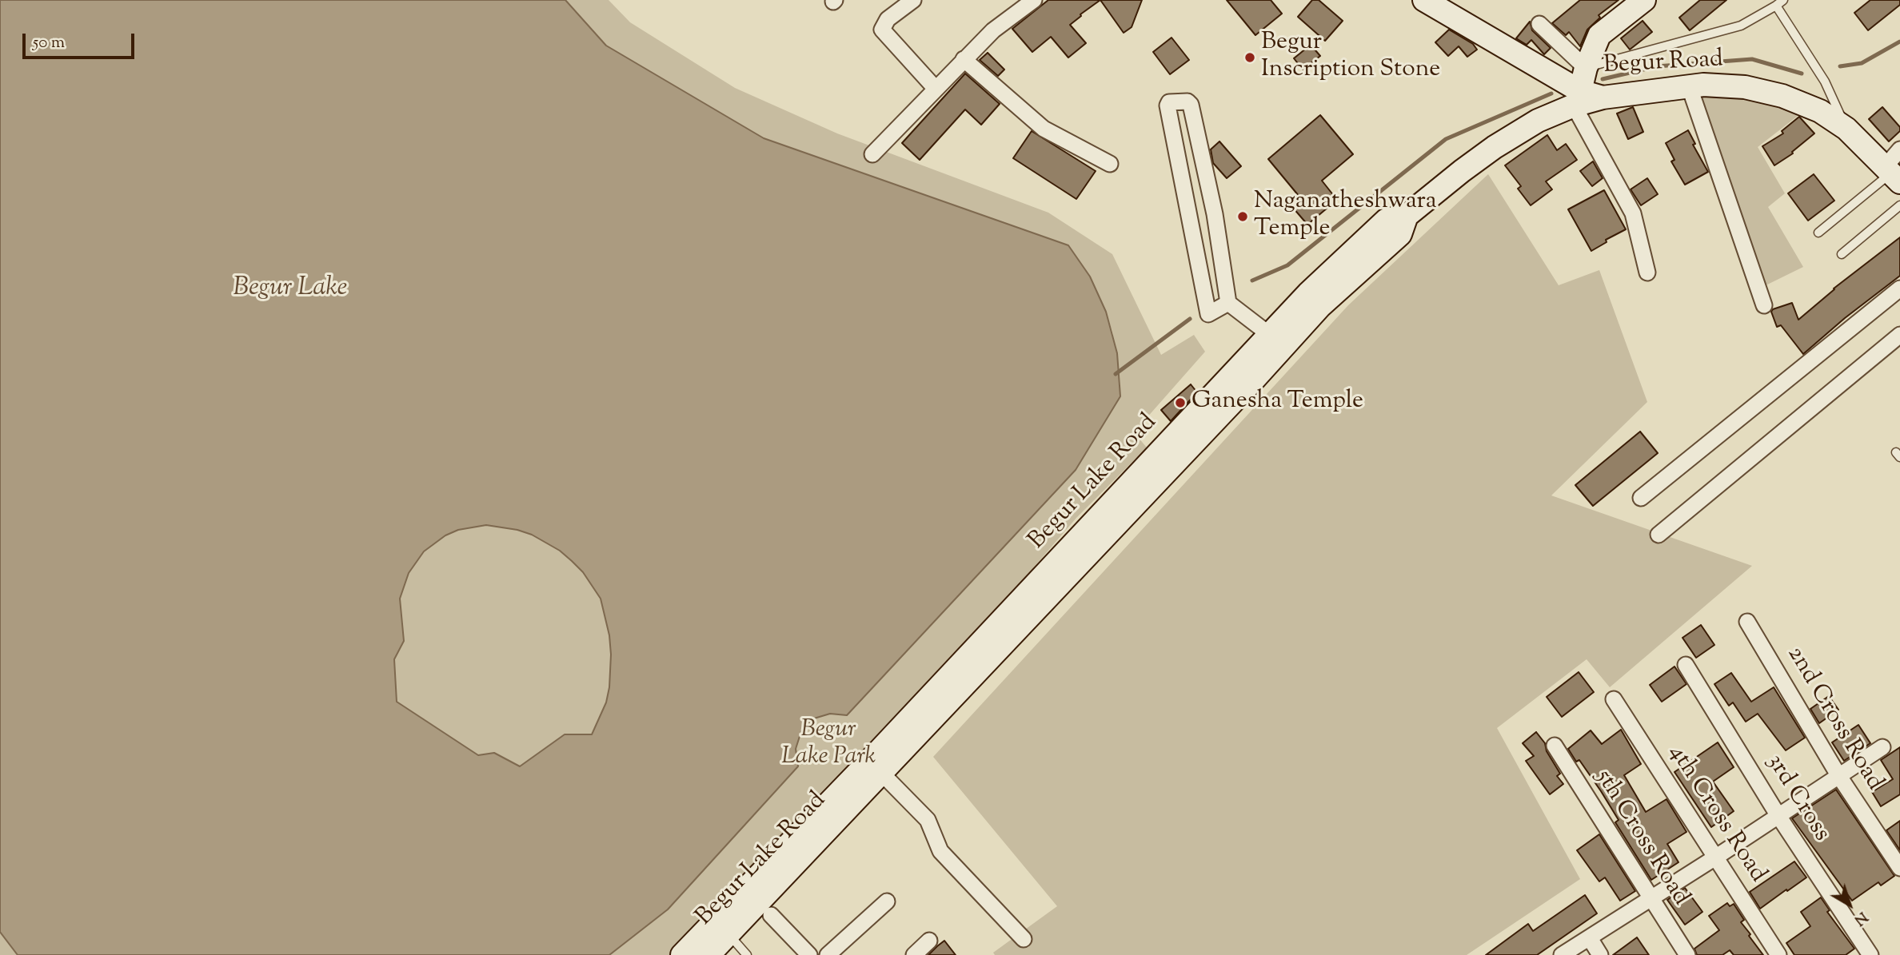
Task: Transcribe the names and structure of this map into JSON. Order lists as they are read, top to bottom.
{
  "streets": {
    "main road": ["Begur Road", "Begur Lake Road"],
    "street": [
      "2nd Cross Road",
      "3rd Cross",
      "4th Cross Road",
      "5th Cross Road"
    ]
  },
  "water": ["Begur Lake"],
  "parks": ["Begur Lake Park"],
  "places": ["Begur Inscription Stone", "Naganatheshwara Temple", "Ganesha Temple"],
  "scale_bar": "50 m",
  "north": "bottom right"
}
